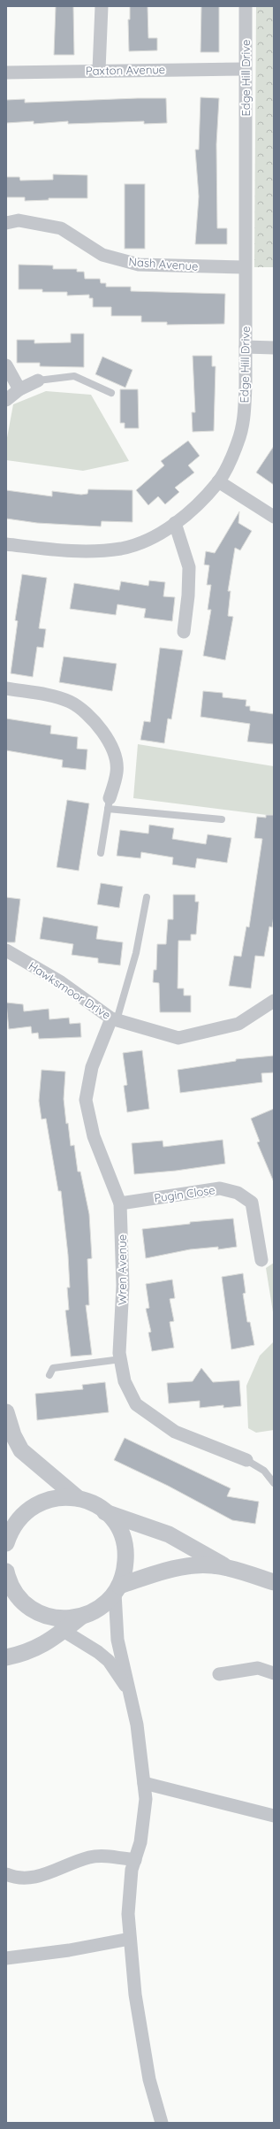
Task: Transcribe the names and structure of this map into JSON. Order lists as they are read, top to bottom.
{
  "streets": {
    "street": [
      "Paxton Avenue",
      "Edge Hill Drive",
      "Nash Avenue",
      "Hawksmoor Drive",
      "Pugin Close",
      "Wren Avenue"
    ]
  },
  "crossings": [
    ["Paxton Avenue", "Edge Hill Drive"],
    ["Edge Hill Drive", "Nash Avenue"],
    ["Hawksmoor Drive", "Wren Avenue"],
    ["Pugin Close", "Wren Avenue"]
  ]
}
